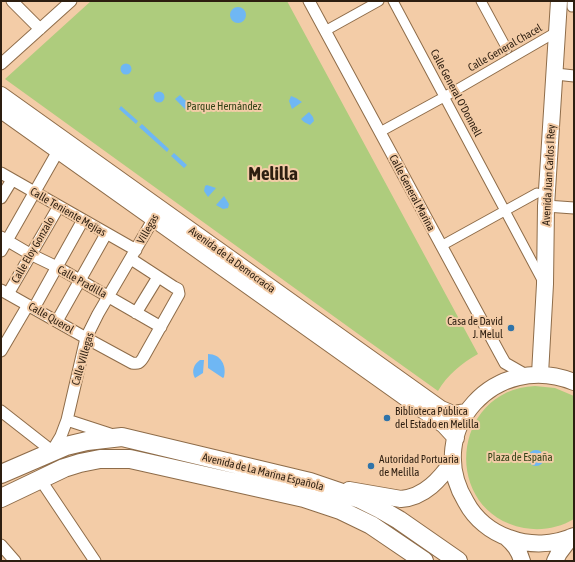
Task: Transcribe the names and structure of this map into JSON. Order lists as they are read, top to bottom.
{
  "streets": {
    "main road": ["Avenida Juan Carlos I Rey", "Avenida de la Democracia", "Avenida de La Marina Española"],
    "street": [
      "Calle General Chacel",
      "Calle General O'Donnell",
      "Calle General Marina",
      "Calle Teniente Mejias",
      "Villegas",
      "Calle Eloy Gonzalo",
      "Calle Pradilla",
      "Calle Querol",
      "Calle Villegas"
    ]
  },
  "crossings": [
    ["Calle General Chacel", "Calle General O'Donnell"],
    ["Calle General Chacel", "Avenida Juan Carlos I Rey"],
    ["Calle General Chacel", "Calle General Marina"],
    ["Calle General O'Donnell", "Avenida Juan Carlos I Rey"],
    ["Avenida Juan Carlos I Rey", "Calle General Marina"],
    ["Calle Teniente Mejias", "Villegas"],
    ["Calle Teniente Mejias", "Calle Eloy Gonzalo"],
    ["Calle Teniente Mejias", "Calle Pradilla"],
    ["Calle Teniente Mejias", "Calle Querol"],
    ["Calle Teniente Mejias", "Calle Villegas"],
    ["Villegas", "Avenida de la Democracia"],
    ["Villegas", "Calle Villegas"],
    ["Calle Eloy Gonzalo", "Calle Pradilla"],
    ["Calle Eloy Gonzalo", "Calle Querol"],
    ["Calle Pradilla", "Calle Querol"],
    ["Calle Pradilla", "Calle Villegas"],
    ["Calle Querol", "Calle Villegas"],
    ["Calle Villegas", "Avenida de La Marina Española"]
  ],
  "districts": ["Melilla"],
  "parks": ["Parque Hernández", "Plaza de España"],
  "places": ["Casa de David J. Melul", "Biblioteca Pública del Estado en Melilla", "Autoridad Portuaria de Melilla"]
}
